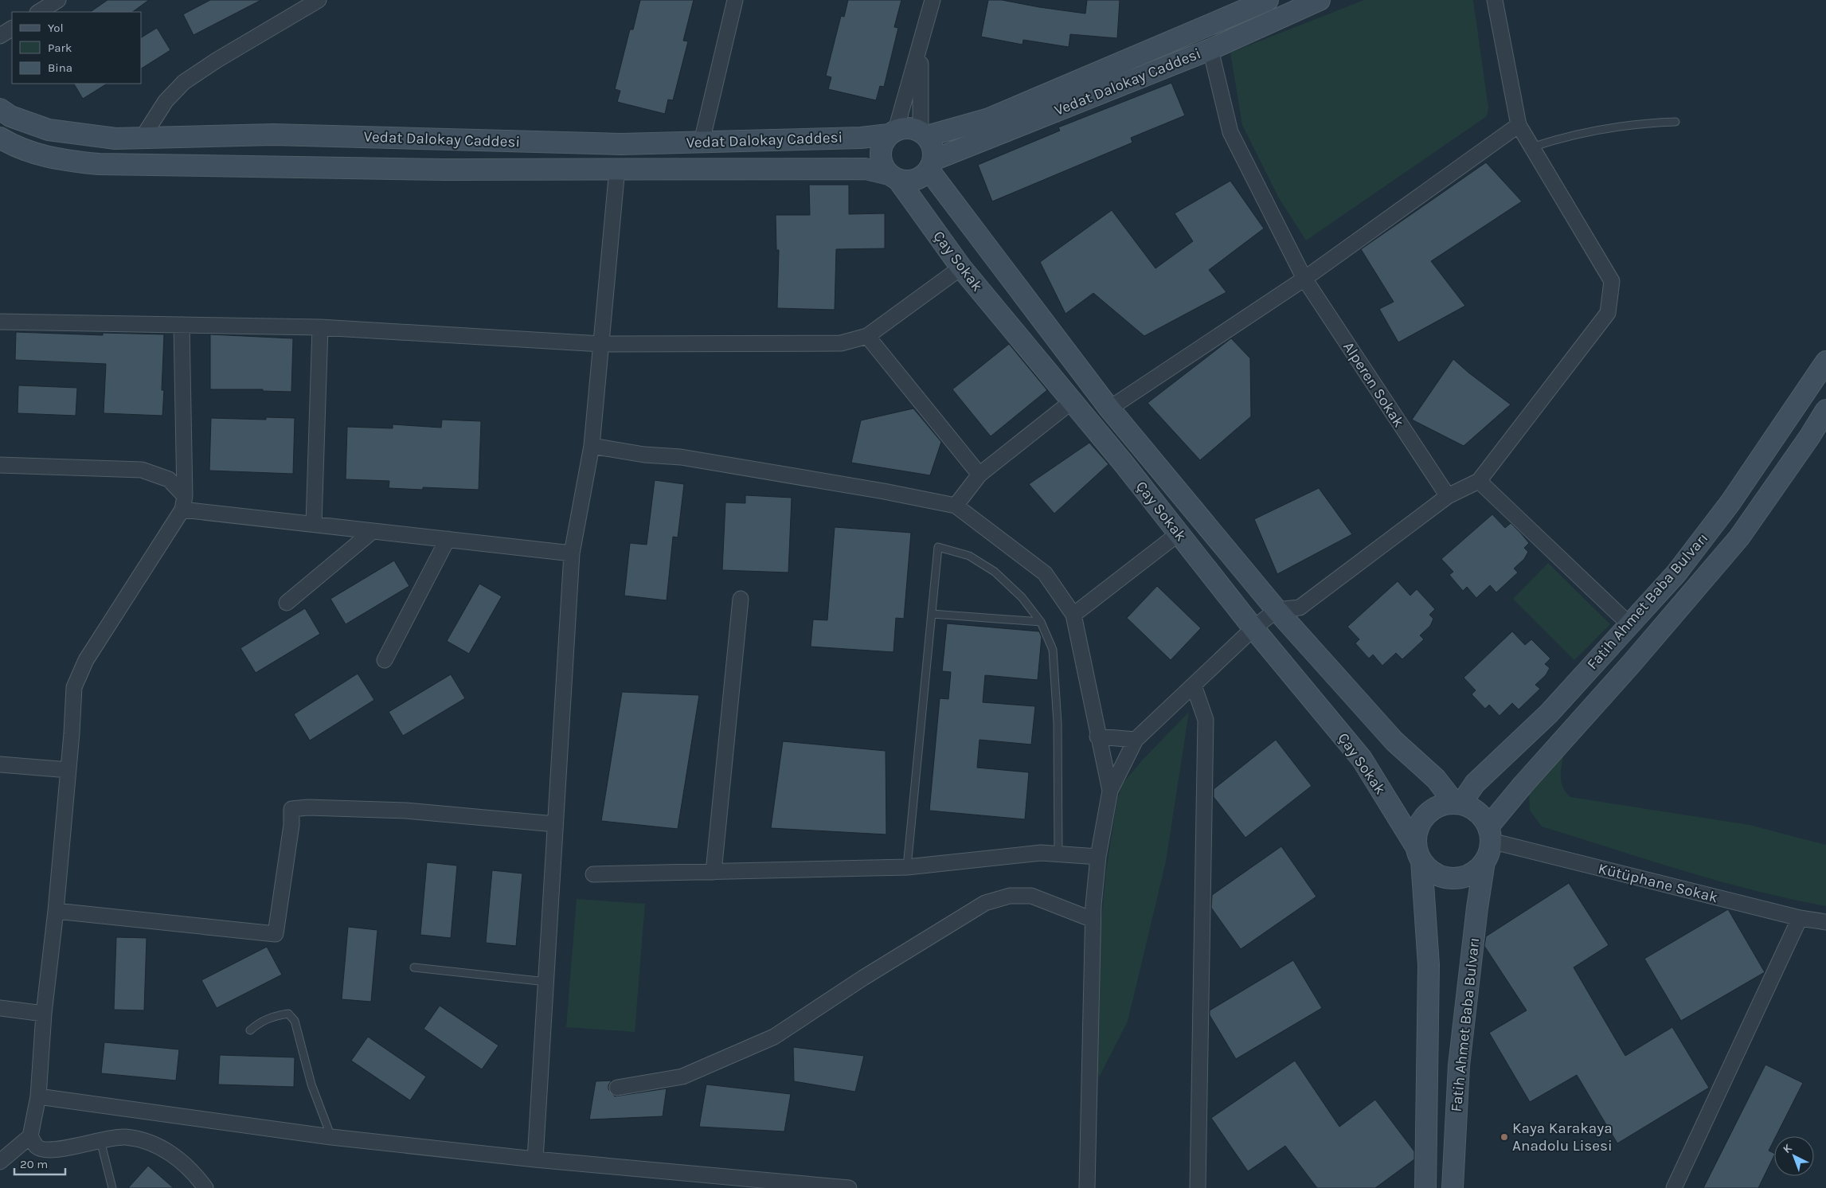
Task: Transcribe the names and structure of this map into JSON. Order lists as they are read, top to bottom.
{
  "streets": {
    "main road": ["Vedat Dalokay Caddesi", "Çay Sokak", "Fatih Ahmet Baba Bulvarı"],
    "street": ["Alperen Sokak", "Kütüphane Sokak"]
  },
  "crossings": [
    ["Vedat Dalokay Caddesi", "Çay Sokak"],
    ["Vedat Dalokay Caddesi", "Alperen Sokak"],
    ["Çay Sokak", "Fatih Ahmet Baba Bulvarı"],
    ["Çay Sokak", "Kütüphane Sokak"],
    ["Fatih Ahmet Baba Bulvarı", "Kütüphane Sokak"]
  ],
  "places": ["Kaya Karakaya Anadolu Lisesi"],
  "legend": ["Yol", "Park", "Bina"],
  "scale_bar": "20 m",
  "north": "top left"
}
